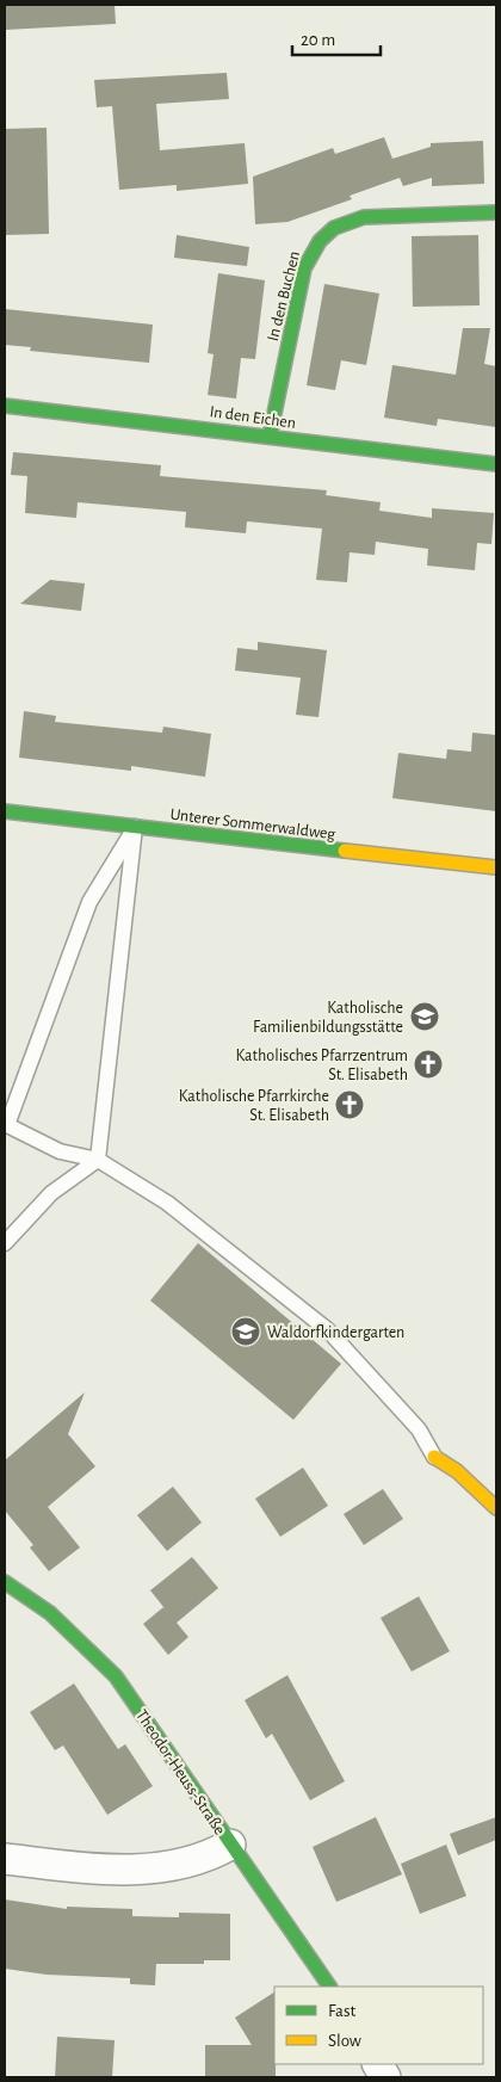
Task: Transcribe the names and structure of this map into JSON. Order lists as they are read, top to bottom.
{
  "streets": {
    "street": [
      "In den Buchen",
      "In den Eichen",
      "Unterer Sommerwaldweg",
      "Theodor-Heuss-Straße"
    ]
  },
  "crossings": [
    ["In den Buchen", "In den Eichen"]
  ],
  "places": {
    "school or university": ["Katholische Familienbildungsstätte", "Waldorfkindergarten"],
    "church": ["Katholisches Pfarrzentrum St. Elisabeth", "Katholische Pfarrkirche St. Elisabeth"]
  },
  "legend": ["Fast", "Slow"],
  "scale_bar": "20 m"
}
